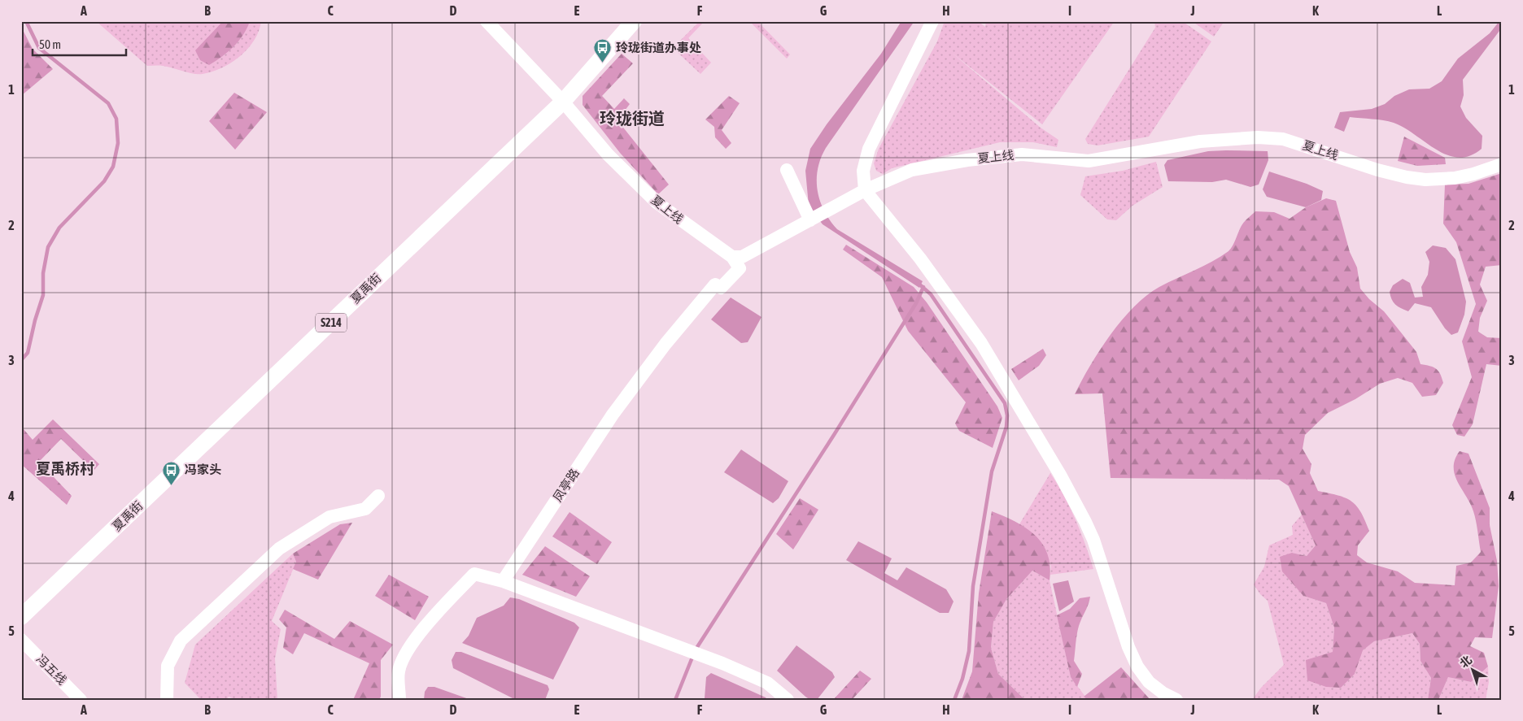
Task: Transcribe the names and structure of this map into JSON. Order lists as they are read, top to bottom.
{
  "streets": {
    "main road": ["夏禹街", "S214"],
    "street": ["夏上线", "凤亭路", "冯五线"]
  },
  "crossings": [
    ["夏上线", "夏禹街"],
    ["夏上线", "凤亭路"]
  ],
  "districts": ["玲珑街道", "夏禹桥村"],
  "places": {
    "bus stop": ["玲珑街道办事处", "冯家头"]
  },
  "scale_bar": "50 m",
  "north": "top left",
  "grid": {
    "columns": [
      "A",
      "B",
      "C",
      "D",
      "E",
      "F",
      "G",
      "H",
      "I",
      "J",
      "K",
      "L"
    ],
    "rows": [
      "1",
      "2",
      "3",
      "4",
      "5"
    ]
  }
}
